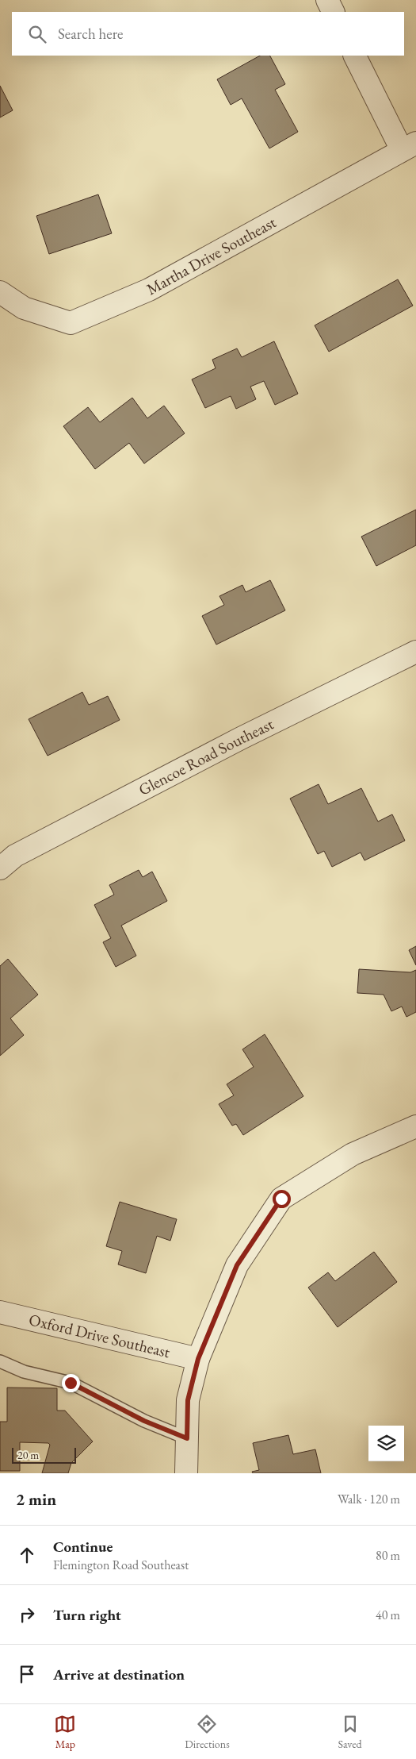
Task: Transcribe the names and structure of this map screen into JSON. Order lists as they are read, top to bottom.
{
  "streets": {
    "street": ["Martha Drive Southeast", "Glencoe Road Southeast", "Oxford Drive Southeast"]
  },
  "scale_bar": "20 m",
  "page": {
    "search": "Search here",
    "scale": "20 m",
    "heading": ["2 min", "Walk · 120 m"],
    "list": [
      ["Continue", "Flemington Road Southeast", "80 m"],
      ["Turn right", "40 m"],
      "Arrive at destination"
    ],
    "nav": ["Map", "Directions", "Saved"]
  }
}
